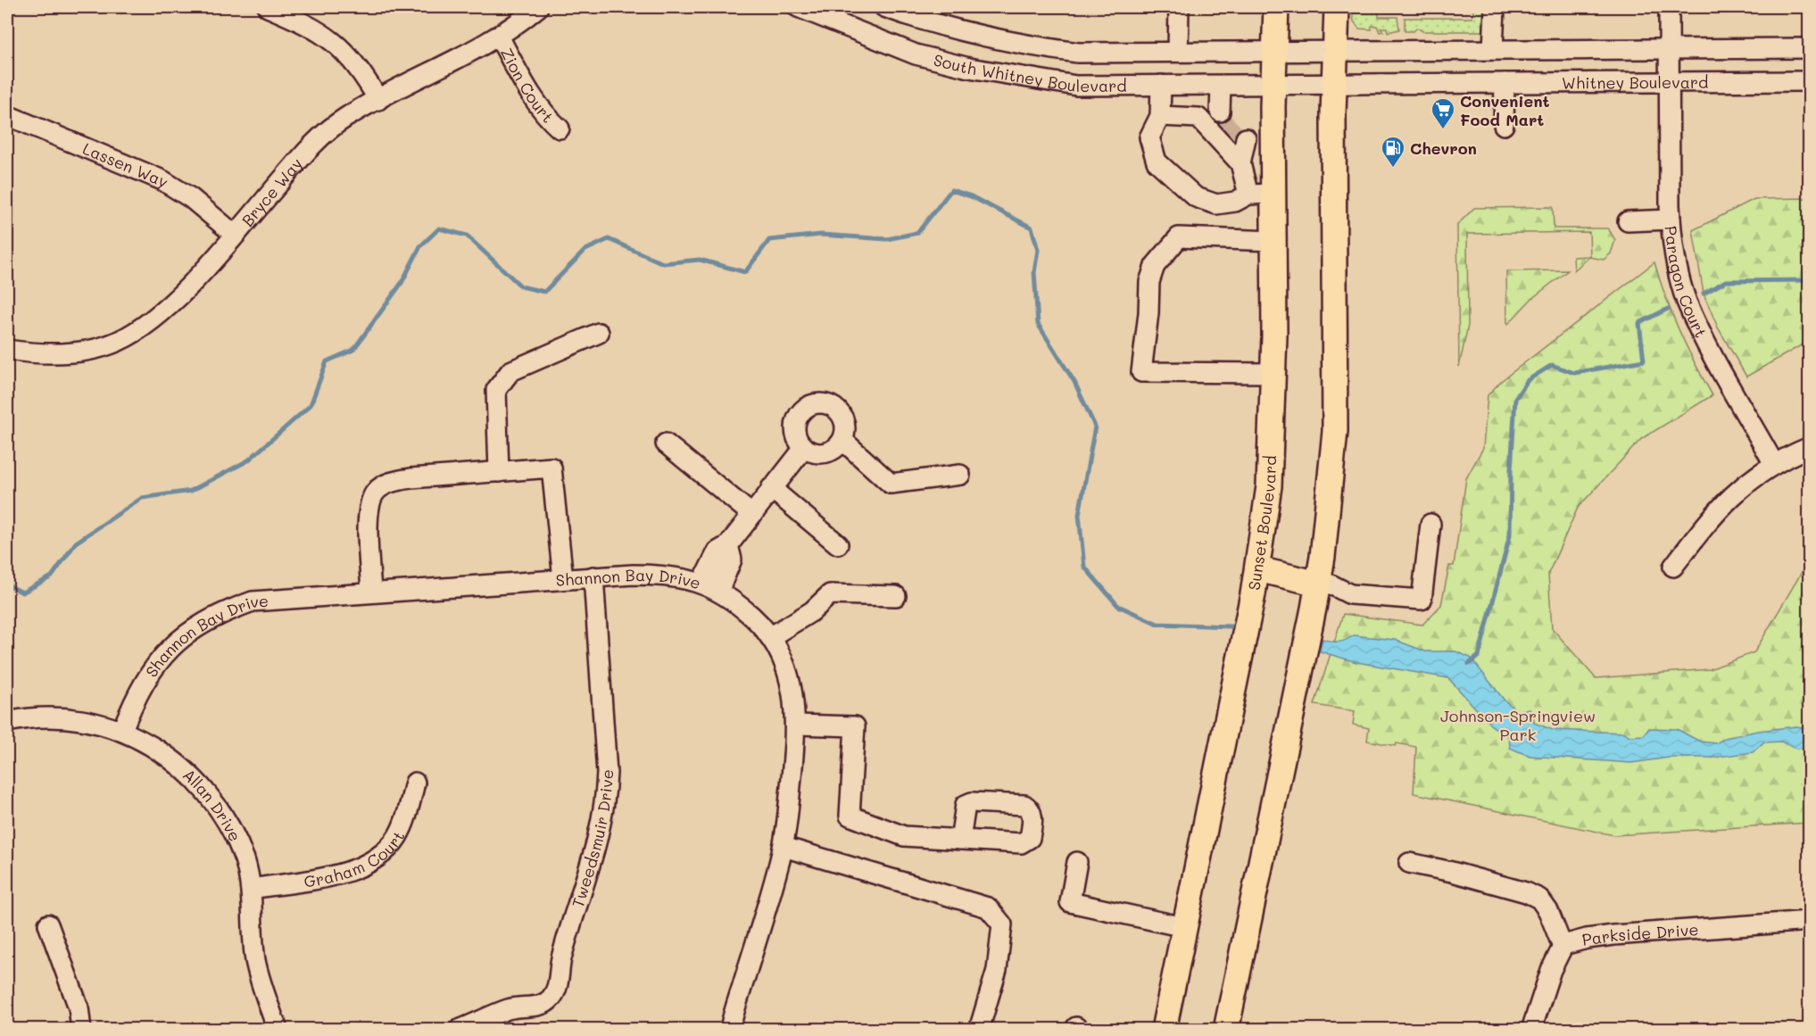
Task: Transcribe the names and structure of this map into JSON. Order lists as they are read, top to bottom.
{
  "streets": {
    "main road": ["Sunset Boulevard"],
    "street": [
      "South Whitney Boulevard",
      "Whitney Boulevard",
      "Zion Court",
      "Lassen Way",
      "Bryce Way",
      "Paragon Court",
      "Shannon Bay Drive",
      "Allan Drive",
      "Tweedsmuir Drive",
      "Graham Court",
      "Parkside Drive"
    ]
  },
  "crossings": [
    ["South Whitney Boulevard", "Whitney Boulevard"],
    ["South Whitney Boulevard", "Sunset Boulevard"],
    ["Whitney Boulevard", "Paragon Court"],
    ["Zion Court", "Bryce Way"],
    ["Lassen Way", "Bryce Way"],
    ["Shannon Bay Drive", "Allan Drive"],
    ["Shannon Bay Drive", "Tweedsmuir Drive"],
    ["Allan Drive", "Graham Court"]
  ],
  "parks": ["Johnson-Springview Park"],
  "places": {
    "supermarket": ["Convenient Food Mart"],
    "fuel station": ["Chevron"]
  }
}
